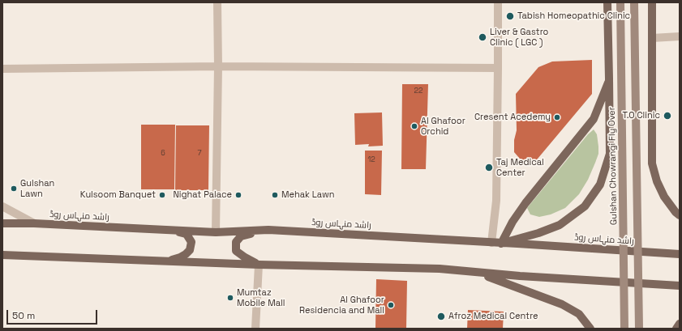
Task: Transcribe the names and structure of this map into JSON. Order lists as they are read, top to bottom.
{
  "streets": {
    "main road": ["Gulshan Chowrangi Fly Over", "راشد منہاس روڈ"]
  },
  "places": [
    "Tabish Homeopathic Clinic",
    "Liver & Gastro Clinic ( LGC )",
    "T.O Clinic",
    "Cresent Acedemy",
    "Al Ghafoor Orchid",
    "Taj Medical Center",
    "Gulshan Lawn",
    "Kulsoom Banquet",
    "Nighat Palace",
    "Mehak Lawn",
    "Mumtaz Mobile Mall",
    "Al Ghafoor Residencia and Mall",
    "Afroz Medical Centre"
  ],
  "house_numbers": [
    "22",
    "6",
    "7",
    "12"
  ],
  "scale_bar": "50 m"
}
